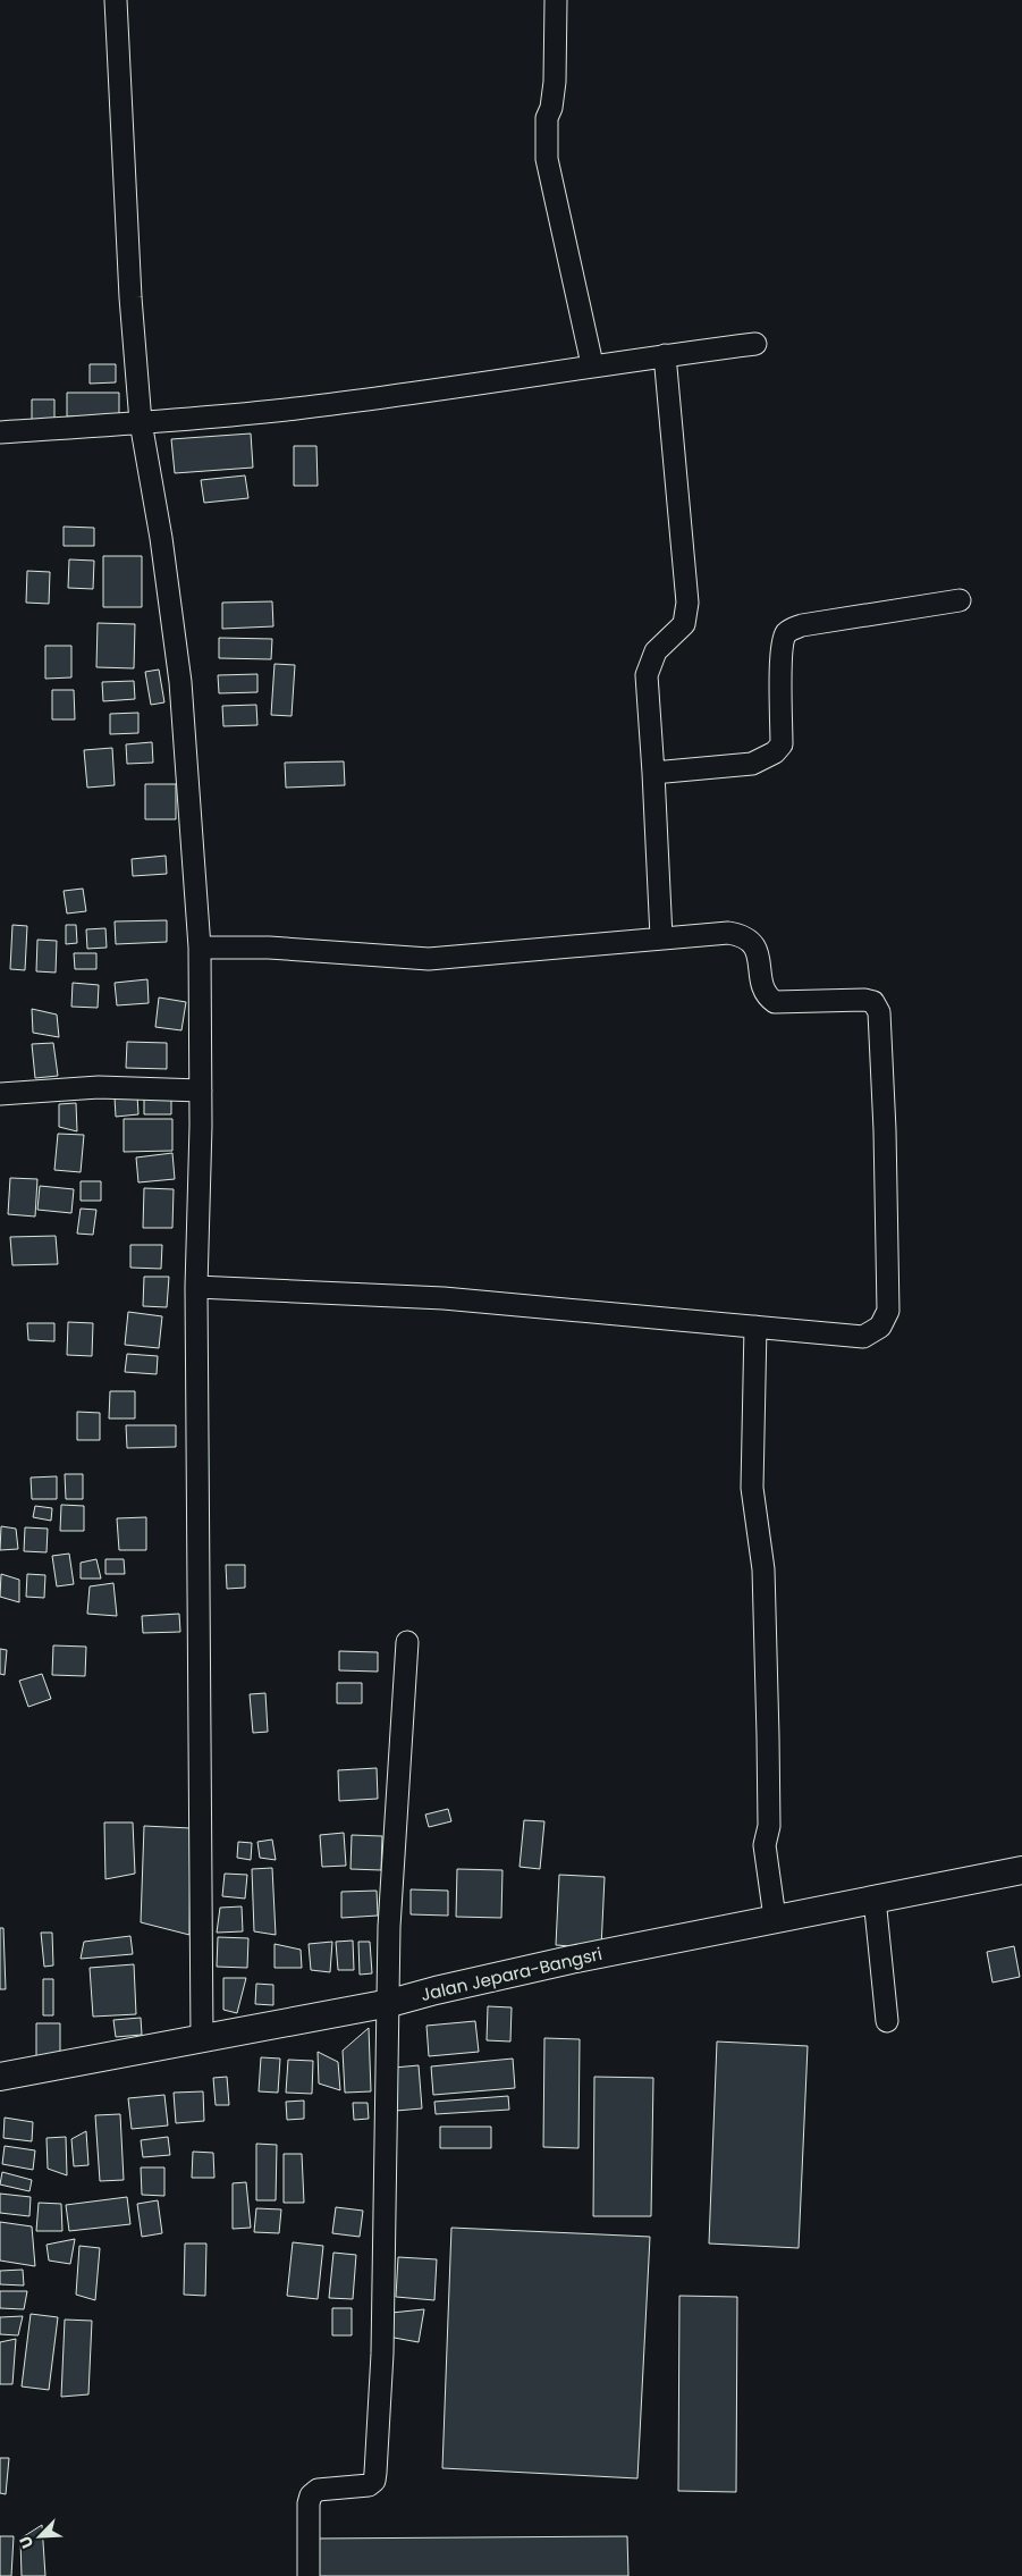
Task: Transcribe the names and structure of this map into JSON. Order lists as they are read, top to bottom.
{
  "streets": {
    "main road": ["Jalan Jepara-Bangsri"]
  },
  "north": "bottom left"
}
